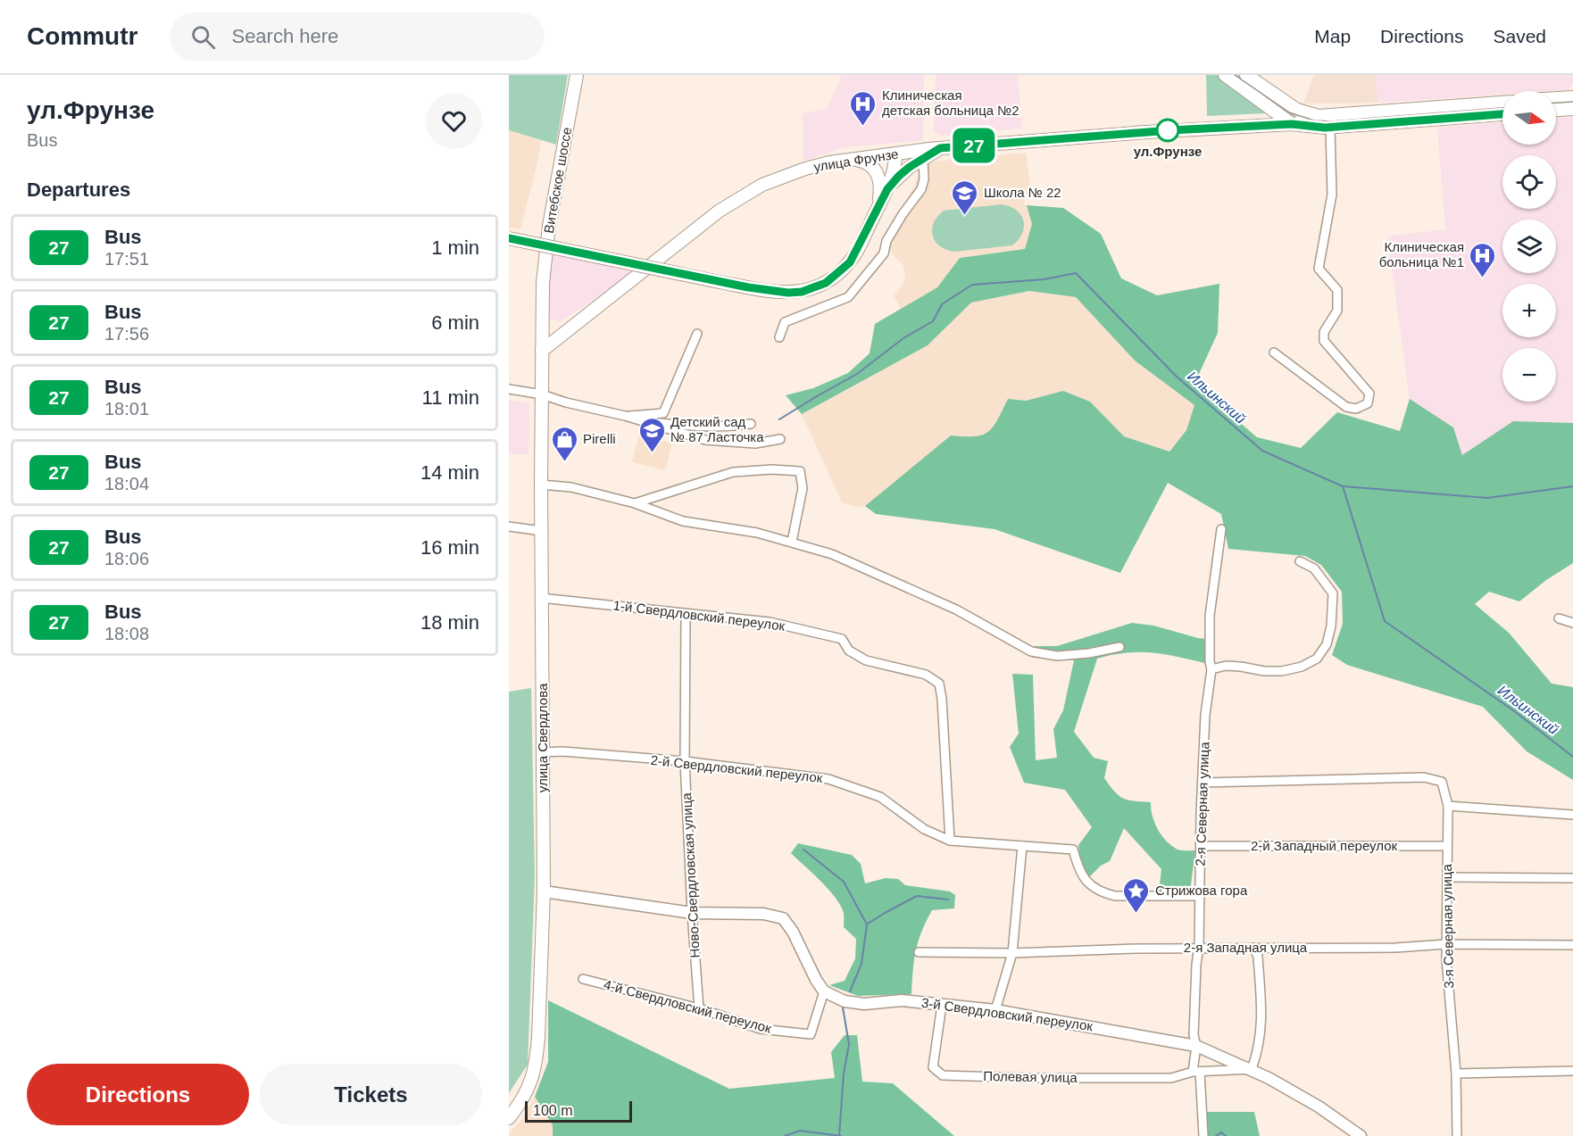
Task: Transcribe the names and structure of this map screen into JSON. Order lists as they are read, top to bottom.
{
  "streets": {
    "main road": [
      "улица Фрунзе",
      "Витебское шоссе",
      "улица Свердлова",
      "3-й Свердловский переулок"
    ],
    "street": [
      "1-й Свердловский переулок",
      "2-й Свердловский переулок",
      "2-я Северная улица",
      "2-й Западный переулок",
      "Ново-Свердловская улица",
      "3-я Северная улица",
      "2-я Западная улица",
      "4-й Свердловский переулок",
      "Полевая улица"
    ]
  },
  "crossings": [
    ["улица Фрунзе", "Витебское шоссе"],
    ["улица Фрунзе", "улица Свердлова"],
    ["Витебское шоссе", "улица Свердлова"],
    ["1-й Свердловский переулок", "улица Свердлова"],
    ["1-й Свердловский переулок", "2-й Свердловский переулок"],
    ["1-й Свердловский переулок", "Ново-Свердловская улица"],
    ["улица Свердлова", "2-й Свердловский переулок"],
    ["2-й Свердловский переулок", "2-я Северная улица"],
    ["2-й Свердловский переулок", "Ново-Свердловская улица"],
    ["2-я Северная улица", "2-й Западный переулок"],
    ["2-я Северная улица", "3-я Северная улица"],
    ["2-я Северная улица", "2-я Западная улица"],
    ["2-я Северная улица", "3-й Свердловский переулок"],
    ["2-я Северная улица", "Полевая улица"],
    ["2-й Западный переулок", "3-я Северная улица"],
    ["Ново-Свердловская улица", "4-й Свердловский переулок"],
    ["3-я Северная улица", "2-я Западная улица"],
    ["4-й Свердловский переулок", "3-й Свердловский переулок"],
    ["3-й Свердловский переулок", "Полевая улица"]
  ],
  "water": ["Ильинский"],
  "places": {
    "hospital": ["Клиническая детская больница №2", "Клиническая больница №1"],
    "other": ["ул.Фрунзе"],
    "school or university": ["Школа № 22", "Детский сад № 87 Ласточка"],
    "shop": ["Pirelli"],
    "place": ["Стрижова гора"]
  },
  "lines": ["bus line 27"],
  "scale_bar": "100 m",
  "north": "right",
  "page": {
    "header": "Commutr",
    "search": "Search here",
    "nav": ["Map", "Directions", "Saved"],
    "heading": [
      ["ул.Фрунзе", "Bus"],
      "Departures"
    ],
    "on_map": "27",
    "map_buttons": ["+", "−"],
    "list": [
      {
        "mark": "27",
        "name": "Bus",
        "note": "17:51",
        "value": "1 min"
      },
      {
        "mark": "27",
        "name": "Bus",
        "note": "17:56",
        "value": "6 min"
      },
      {
        "mark": "27",
        "name": "Bus",
        "note": "18:01",
        "value": "11 min"
      },
      {
        "mark": "27",
        "name": "Bus",
        "note": "18:04",
        "value": "14 min"
      },
      {
        "mark": "27",
        "name": "Bus",
        "note": "18:06",
        "value": "16 min"
      },
      {
        "mark": "27",
        "name": "Bus",
        "note": "18:08",
        "value": "18 min"
      }
    ],
    "buttons": ["Directions", "Tickets"],
    "scale": "100 m"
  }
}
